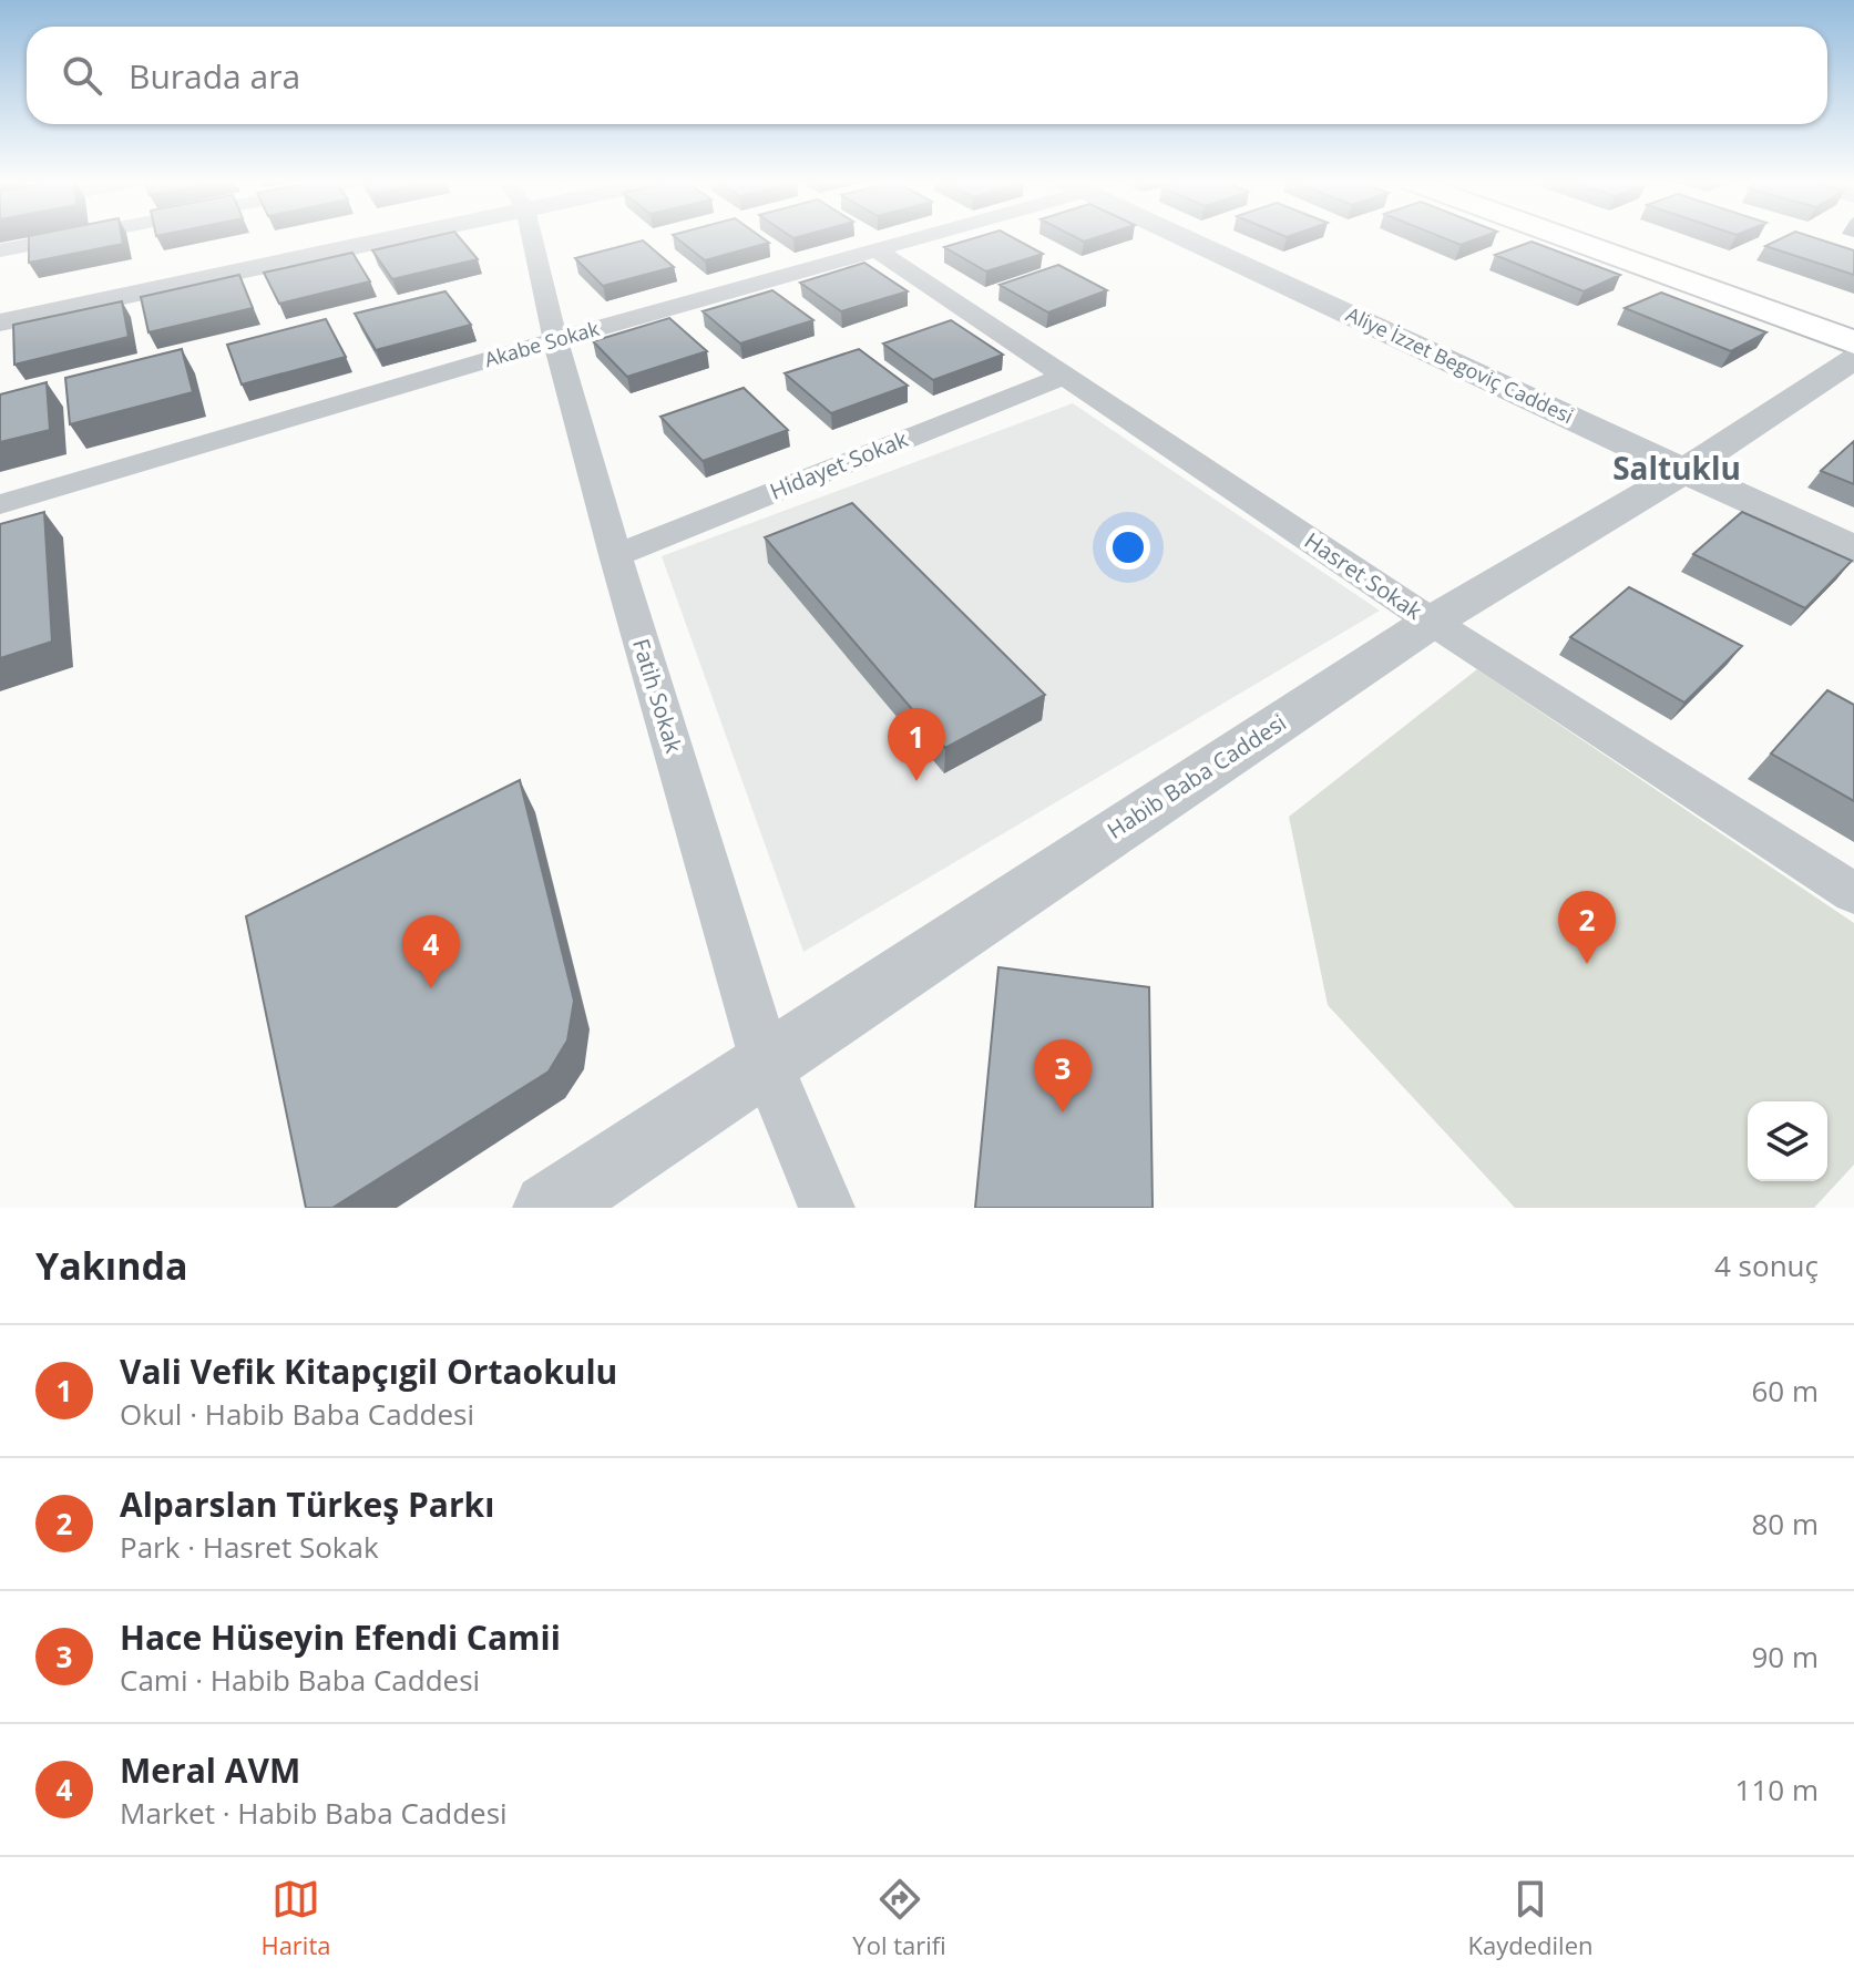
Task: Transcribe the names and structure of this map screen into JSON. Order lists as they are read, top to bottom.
{
  "streets": {
    "street": [
      "Akabe Sokak",
      "Aliye İzzet Begoviç Caddesi",
      "Hidayet Sokak",
      "Hasret Sokak",
      "Fatih Sokak",
      "Habib Baba Caddesi"
    ]
  },
  "crossings": [
    ["Akabe Sokak", "Hasret Sokak"],
    ["Akabe Sokak", "Fatih Sokak"],
    ["Aliye İzzet Begoviç Caddesi", "Habib Baba Caddesi"],
    ["Hidayet Sokak", "Hasret Sokak"],
    ["Hidayet Sokak", "Fatih Sokak"],
    ["Hasret Sokak", "Habib Baba Caddesi"],
    ["Fatih Sokak", "Habib Baba Caddesi"]
  ],
  "districts": ["Saltuklu"],
  "page": {
    "search": "Burada ara",
    "pins": [
      "1",
      "2",
      "4",
      "3"
    ],
    "heading": ["Yakında", "4 sonuç"],
    "list": [
      {
        "mark": "1",
        "name": "Vali Vefik Kitapçıgil Ortaokulu",
        "note": "Okul · Habib Baba Caddesi",
        "value": "60 m"
      },
      {
        "mark": "2",
        "name": "Alparslan Türkeş Parkı",
        "note": "Park · Hasret Sokak",
        "value": "80 m"
      },
      {
        "mark": "3",
        "name": "Hace Hüseyin Efendi Camii",
        "note": "Cami · Habib Baba Caddesi",
        "value": "90 m"
      },
      {
        "mark": "4",
        "name": "Meral AVM",
        "note": "Market · Habib Baba Caddesi",
        "value": "110 m"
      }
    ],
    "nav": ["Harita", "Yol tarifi", "Kaydedilen"]
  }
}
